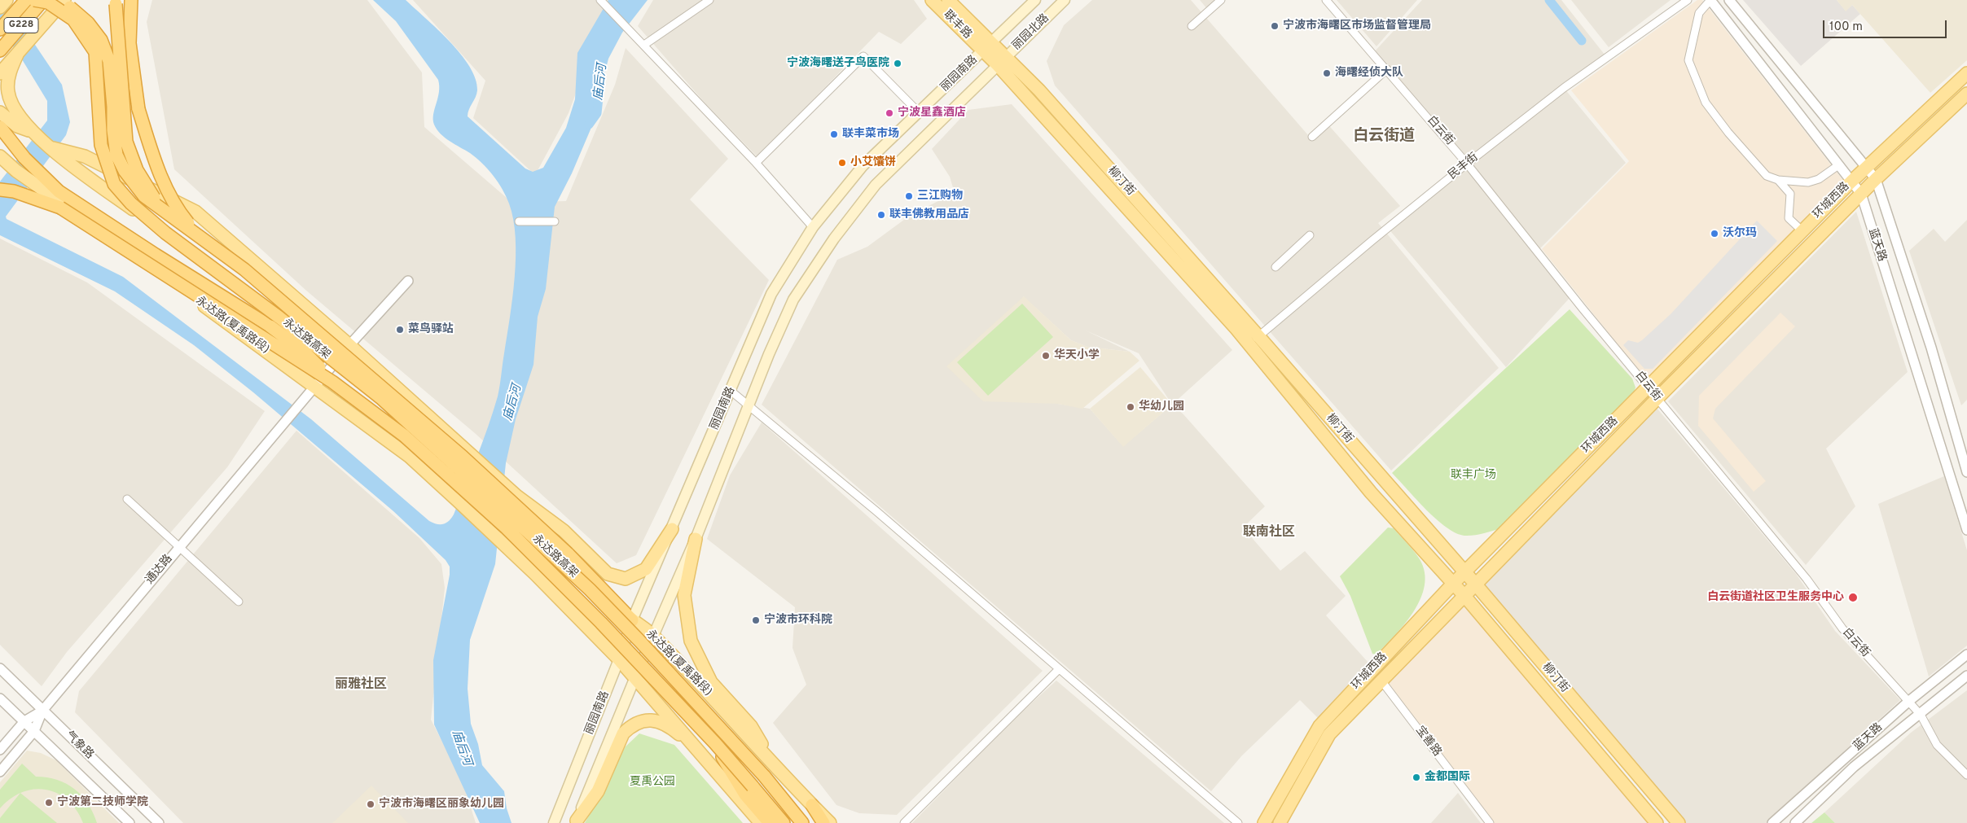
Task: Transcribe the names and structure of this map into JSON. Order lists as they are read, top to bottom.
{
  "streets": {
    "highway": ["G228", "永达路高架"],
    "main road": [
      "联丰路",
      "丽园北路",
      "丽园南路",
      "柳汀街",
      "环城西路",
      "永达路(夏禹路段)"
    ],
    "street": [
      "白云街",
      "民丰街",
      "蓝天路",
      "通达路",
      "宝善路",
      "气象路"
    ]
  },
  "crossings": [
    ["联丰路", "丽园北路"],
    ["联丰路", "丽园南路"],
    ["联丰路", "柳汀街"],
    ["丽园北路", "丽园南路"],
    ["丽园北路", "柳汀街"],
    ["丽园南路", "柳汀街"],
    ["丽园南路", "永达路(夏禹路段)"],
    ["白云街", "民丰街"],
    ["白云街", "环城西路"],
    ["白云街", "蓝天路"],
    ["民丰街", "柳汀街"],
    ["柳汀街", "环城西路"],
    ["环城西路", "蓝天路"],
    ["环城西路", "宝善路"],
    ["永达路(夏禹路段)", "通达路"],
    ["通达路", "气象路"]
  ],
  "districts": ["白云街道", "联南社区", "丽雅社区"],
  "water": ["庙后河"],
  "parks": ["联丰广场", "夏禹公园"],
  "places": [
    "宁波市海曙区市场监督管理局",
    "宁波海曙送子鸟医院",
    "海曙经侦大队",
    "宁波星鑫酒店",
    "联丰菜市场",
    "小艾馕饼",
    "三江购物",
    "联丰佛教用品店",
    "沃尔玛",
    "菜鸟驿站",
    "华天小学",
    "华幼儿园",
    "白云街道社区卫生服务中心",
    "宁波市环科院",
    "金都国际",
    "宁波第二技师学院",
    "宁波市海曙区丽象幼儿园"
  ],
  "scale_bar": "100 m"
}
